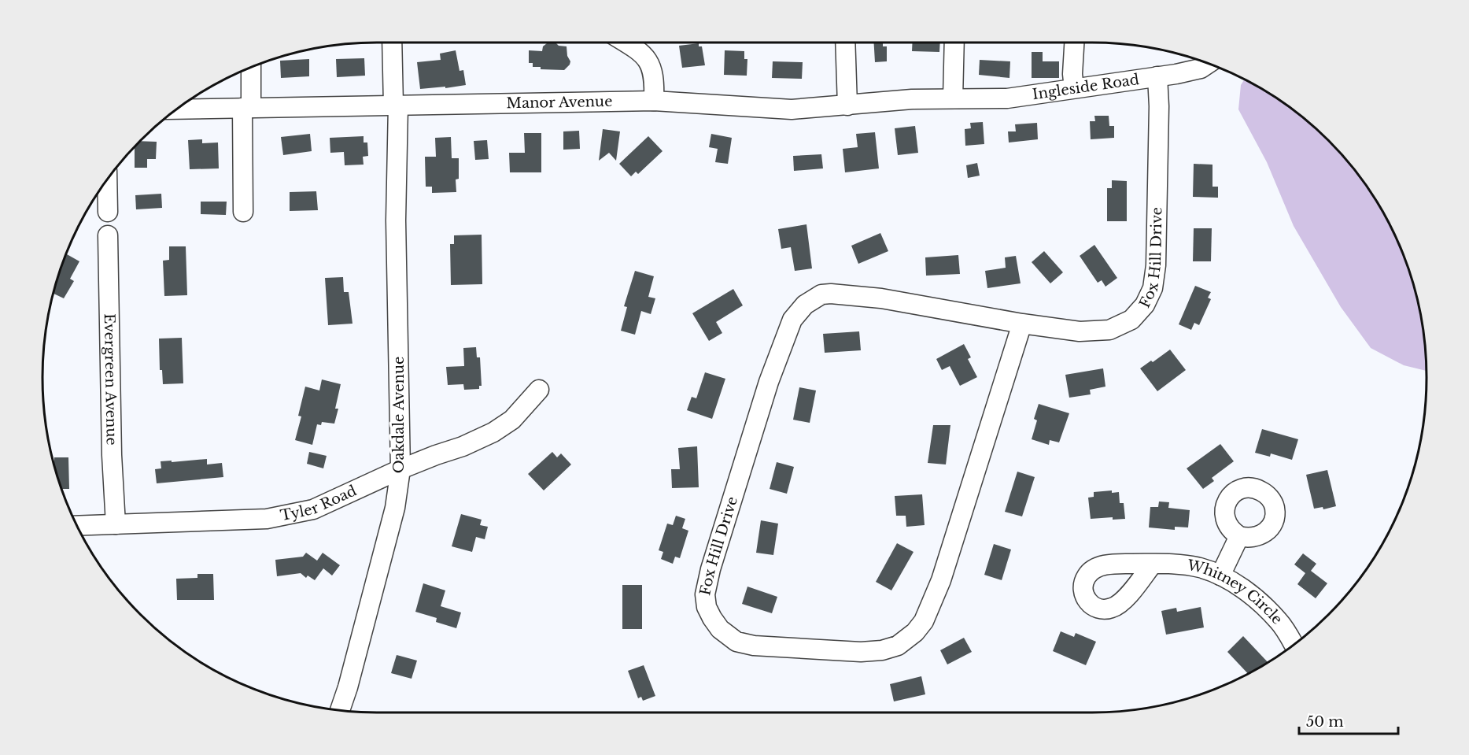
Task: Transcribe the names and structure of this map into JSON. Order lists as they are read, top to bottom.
{
  "streets": {
    "street": [
      "Ingleside Road",
      "Manor Avenue",
      "Fox Hill Drive",
      "Evergreen Avenue",
      "Oakdale Avenue",
      "Tyler Road",
      "Whitney Circle"
    ]
  },
  "crossings": [
    ["Ingleside Road", "Manor Avenue"],
    ["Ingleside Road", "Fox Hill Drive"],
    ["Manor Avenue", "Oakdale Avenue"],
    ["Evergreen Avenue", "Tyler Road"],
    ["Oakdale Avenue", "Tyler Road"]
  ],
  "scale_bar": "50 m"
}
